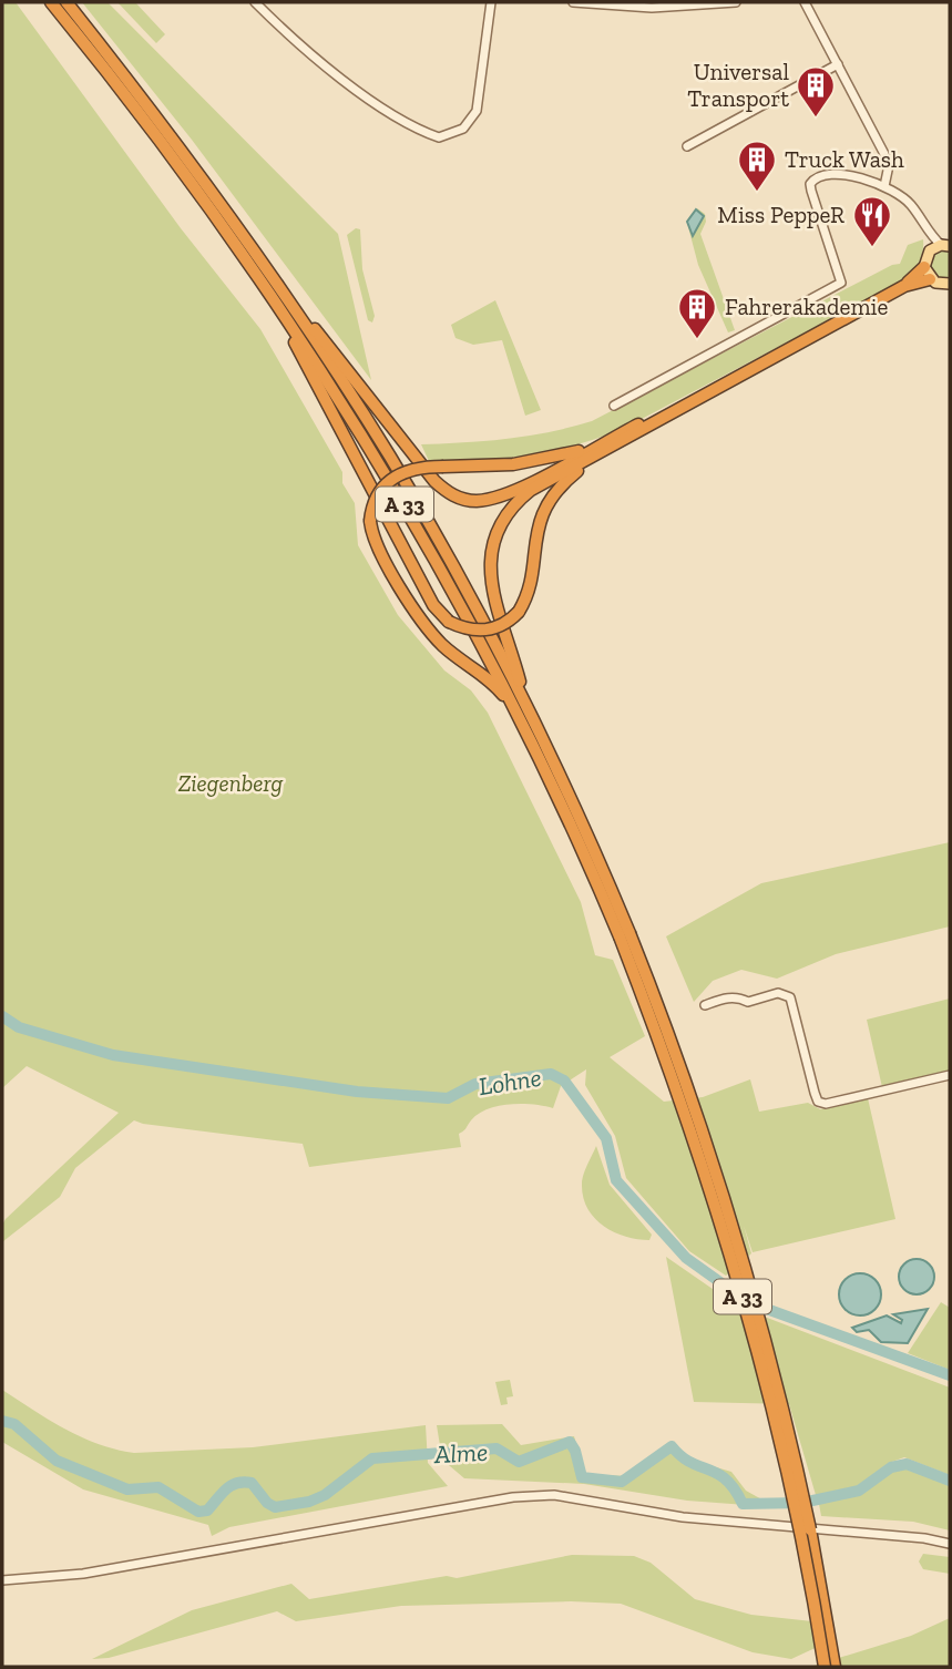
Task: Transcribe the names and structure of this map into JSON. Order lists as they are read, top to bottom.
{
  "streets": {
    "highway": ["A 33"]
  },
  "water": ["Lohne", "Alme"],
  "parks": ["Ziegenberg"],
  "places": {
    "building": ["Universal Transport", "Truck Wash", "Fahrerakademie"],
    "restaurant": ["Miss PeppeR"]
  }
}
